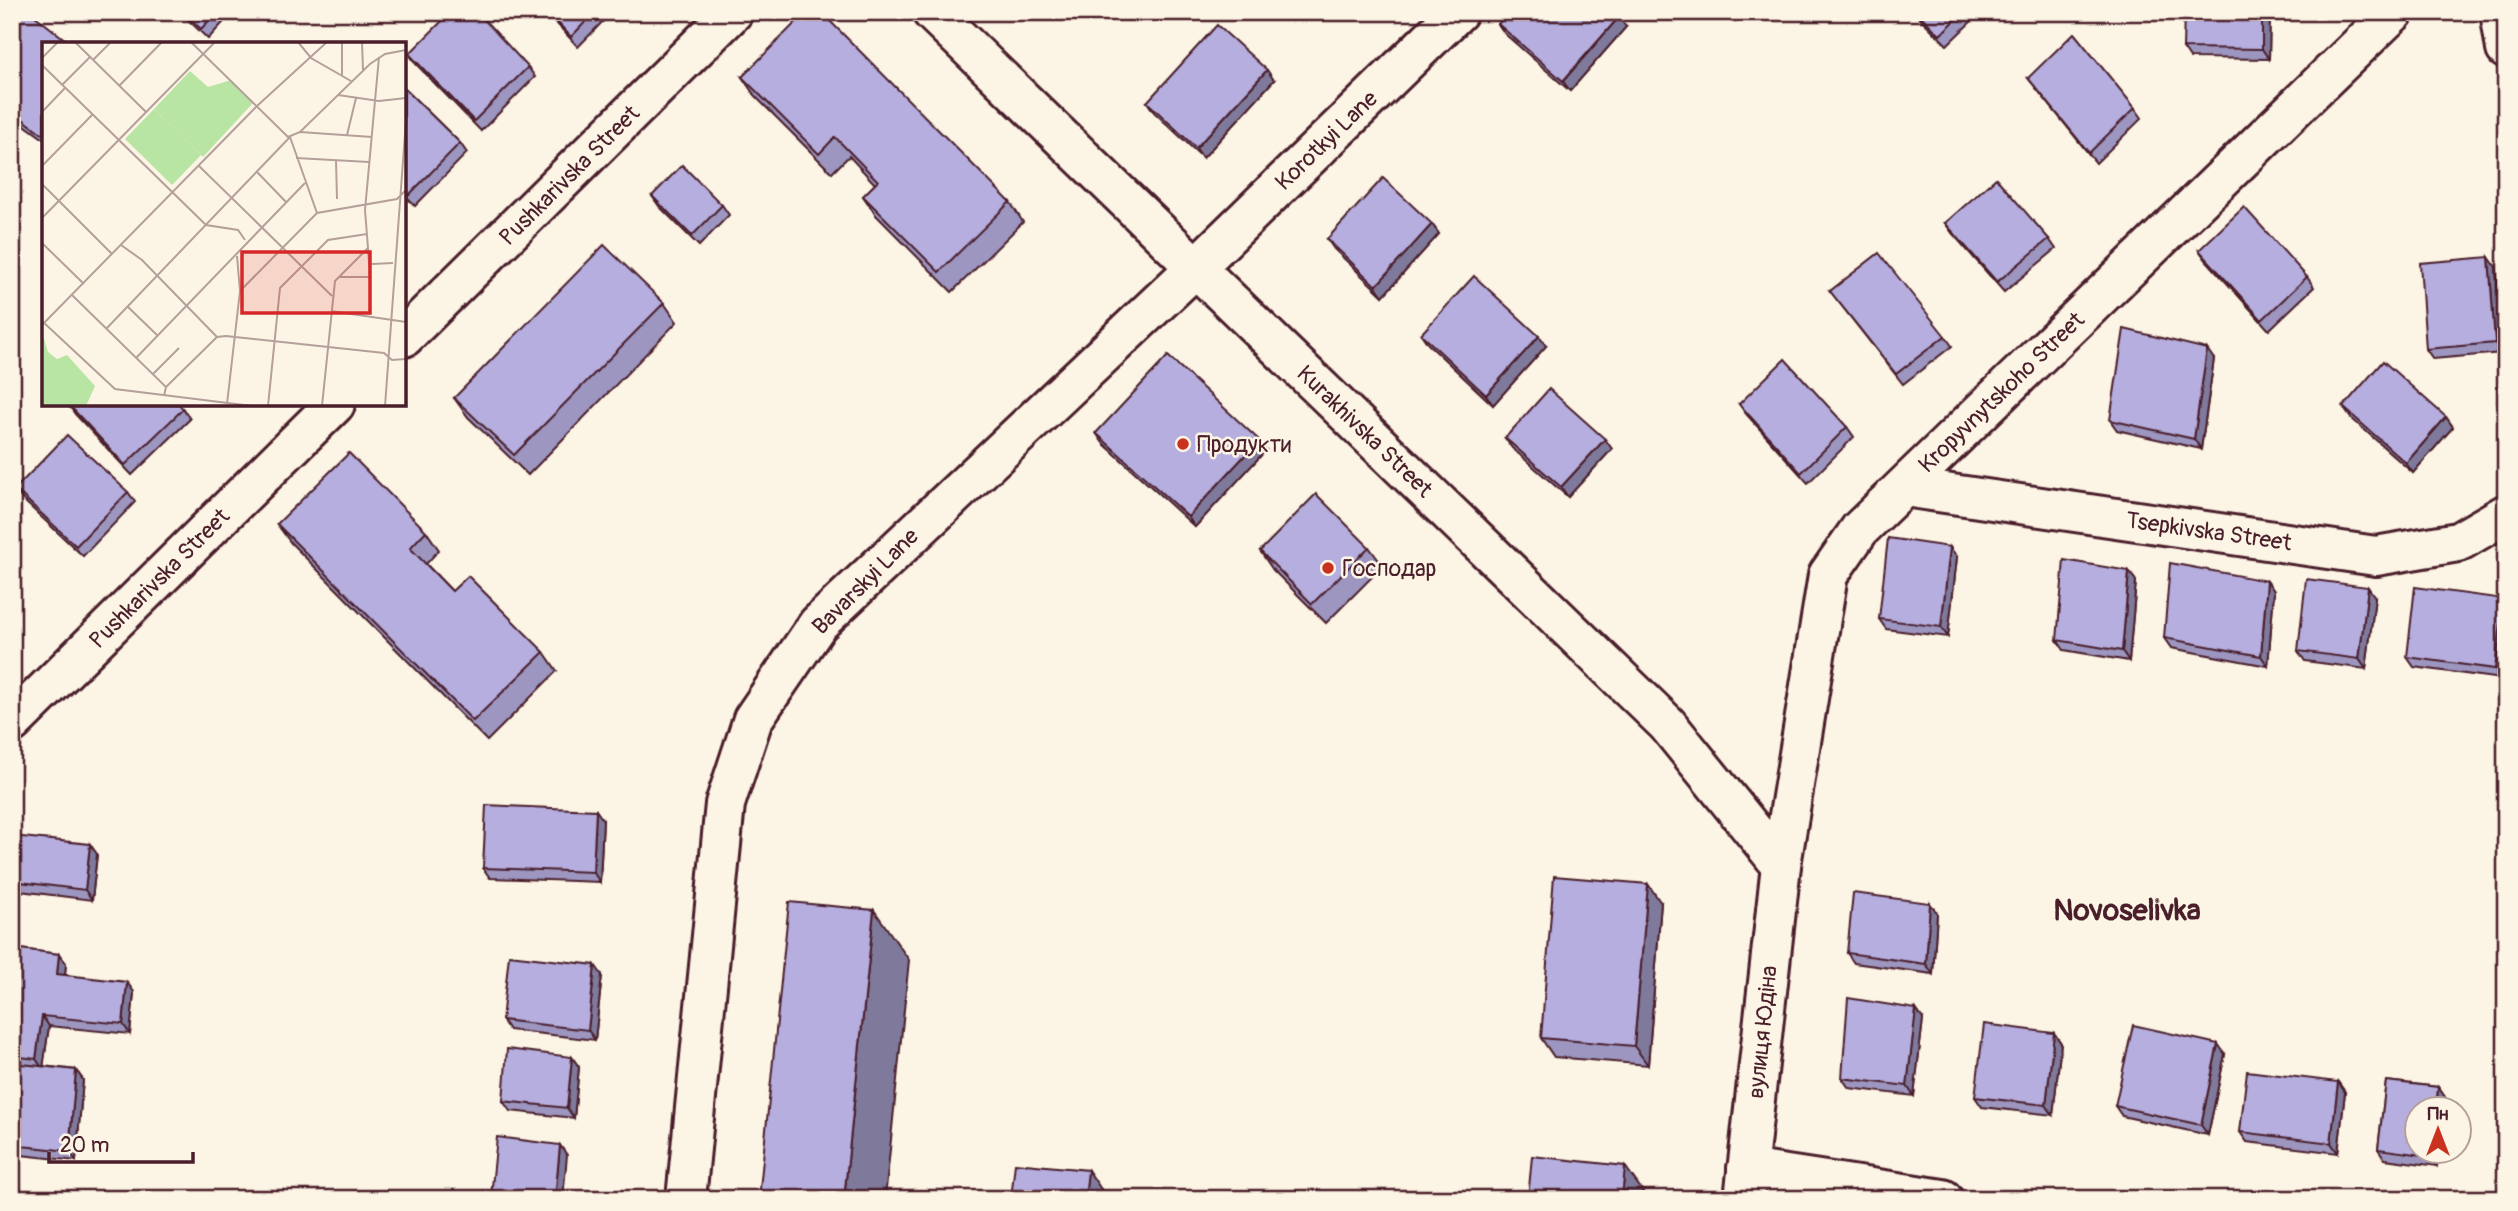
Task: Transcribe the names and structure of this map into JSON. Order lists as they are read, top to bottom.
{
  "streets": {
    "street": [
      "Korotkyi Lane",
      "Pushkarivska Street",
      "Kropyvnytskoho Street",
      "Kurakhivska Street",
      "Tsepkivska Street",
      "Bavarskyi Lane",
      "вулиця Юдіна"
    ]
  },
  "crossings": [
    ["Korotkyi Lane", "Kurakhivska Street"],
    ["Korotkyi Lane", "Bavarskyi Lane"],
    ["Kropyvnytskoho Street", "Kurakhivska Street"],
    ["Kropyvnytskoho Street", "Tsepkivska Street"],
    ["Kropyvnytskoho Street", "вулиця Юдіна"],
    ["Kurakhivska Street", "Bavarskyi Lane"],
    ["Kurakhivska Street", "вулиця Юдіна"]
  ],
  "districts": ["Novoselivka"],
  "places": ["Продукти", "Господар"],
  "scale_bar": "20 m",
  "north": "top"
}
